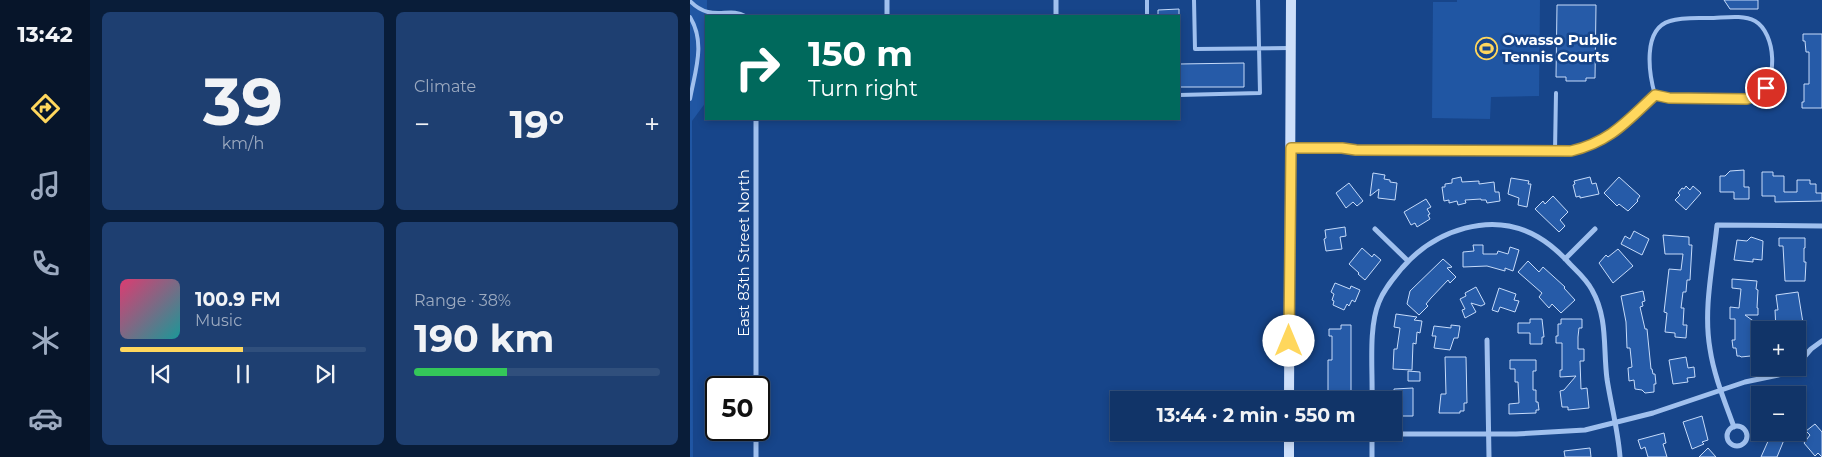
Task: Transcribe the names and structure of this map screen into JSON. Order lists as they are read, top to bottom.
{
  "streets": {
    "street": ["East 83th Street North"]
  },
  "places": {
    "sports": ["Owasso Public Tennis Courts"]
  },
  "page": {
    "tabs": "13:42",
    "tile": [
      ["39", "km/h"],
      "Climate",
      ["Range · 38%", "190 km"]
    ],
    "turn": ["150 m", "Turn right"],
    "heat": ["−", "19°", "+"],
    "song": ["100.9 FM", "Music"],
    "map_buttons": ["+", "−"],
    "limit": "50",
    "trip": "13:44 · 2 min · 550 m"
  }
}
